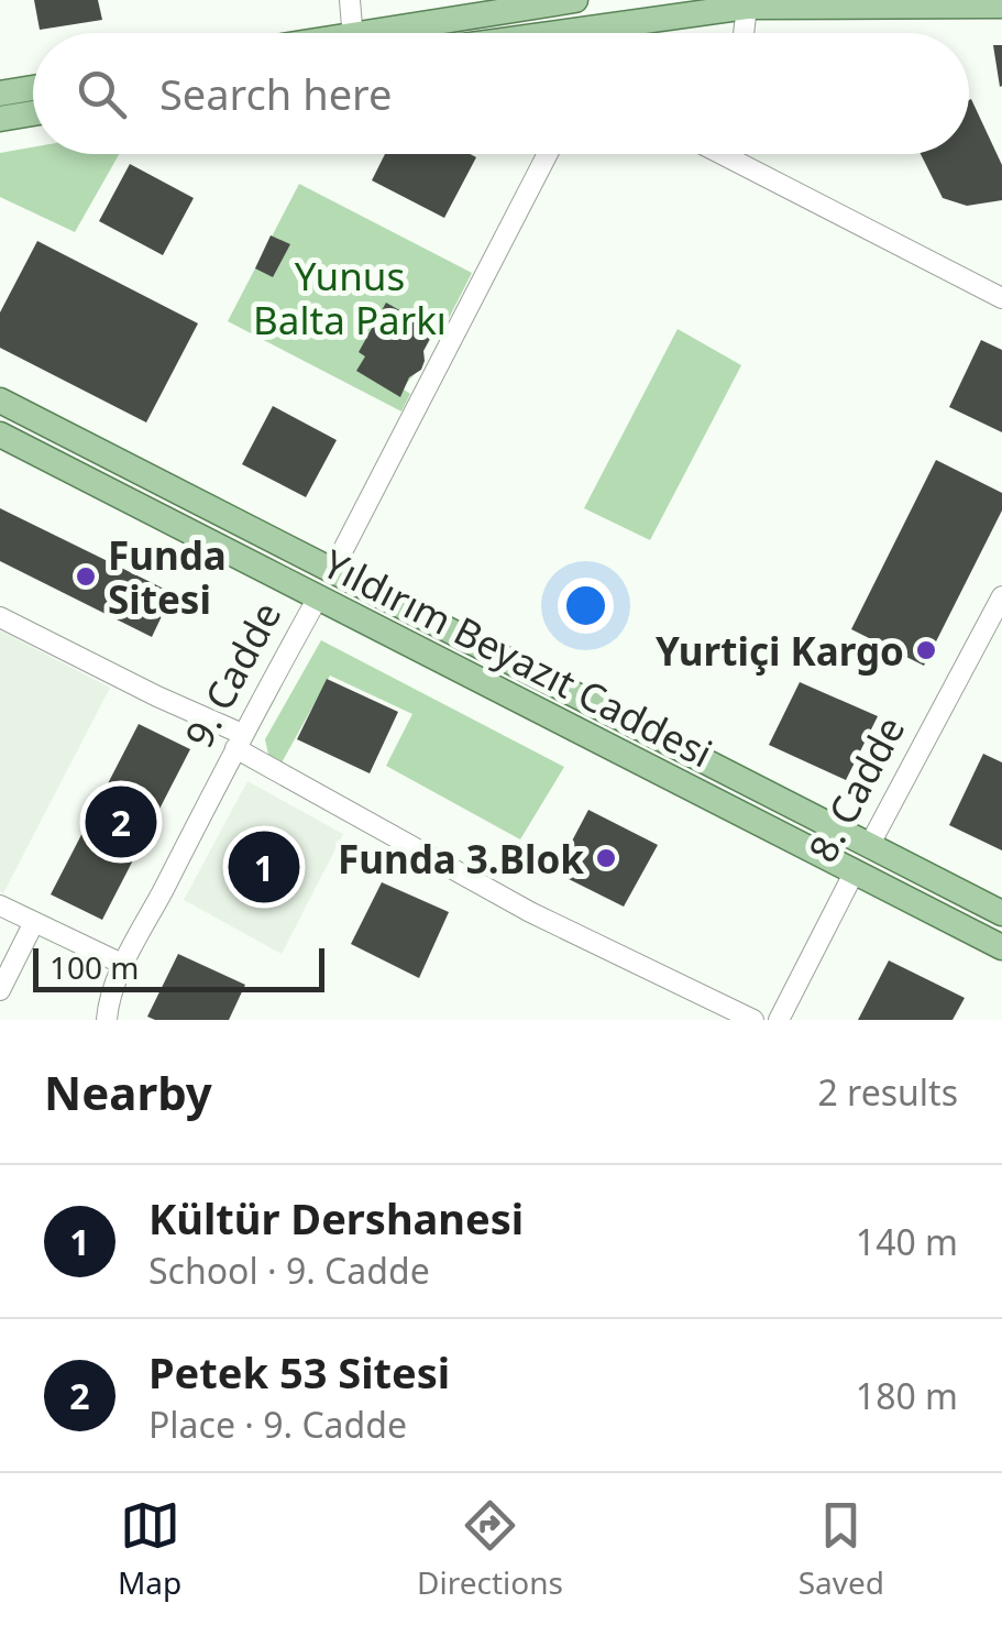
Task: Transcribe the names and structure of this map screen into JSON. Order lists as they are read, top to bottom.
{
  "streets": {
    "main road": ["Yıldırım Beyazıt Caddesi", "9. Cadde", "8. Cadde"]
  },
  "crossings": [
    ["Yıldırım Beyazıt Caddesi", "9. Cadde"],
    ["Yıldırım Beyazıt Caddesi", "8. Cadde"]
  ],
  "parks": ["Yunus Balta Parkı"],
  "places": ["Funda Sitesi", "Yurtiçi Kargo", "Funda 3.Blok"],
  "scale_bar": "100 m",
  "page": {
    "search": "Search here",
    "pins": ["2", "1"],
    "scale": "100 m",
    "heading": ["Nearby", "2 results"],
    "list": [
      {
        "mark": "1",
        "name": "Kültür Dershanesi",
        "note": "School · 9. Cadde",
        "value": "140 m"
      },
      {
        "mark": "2",
        "name": "Petek 53 Sitesi",
        "note": "Place · 9. Cadde",
        "value": "180 m"
      }
    ],
    "nav": ["Map", "Directions", "Saved"]
  }
}
